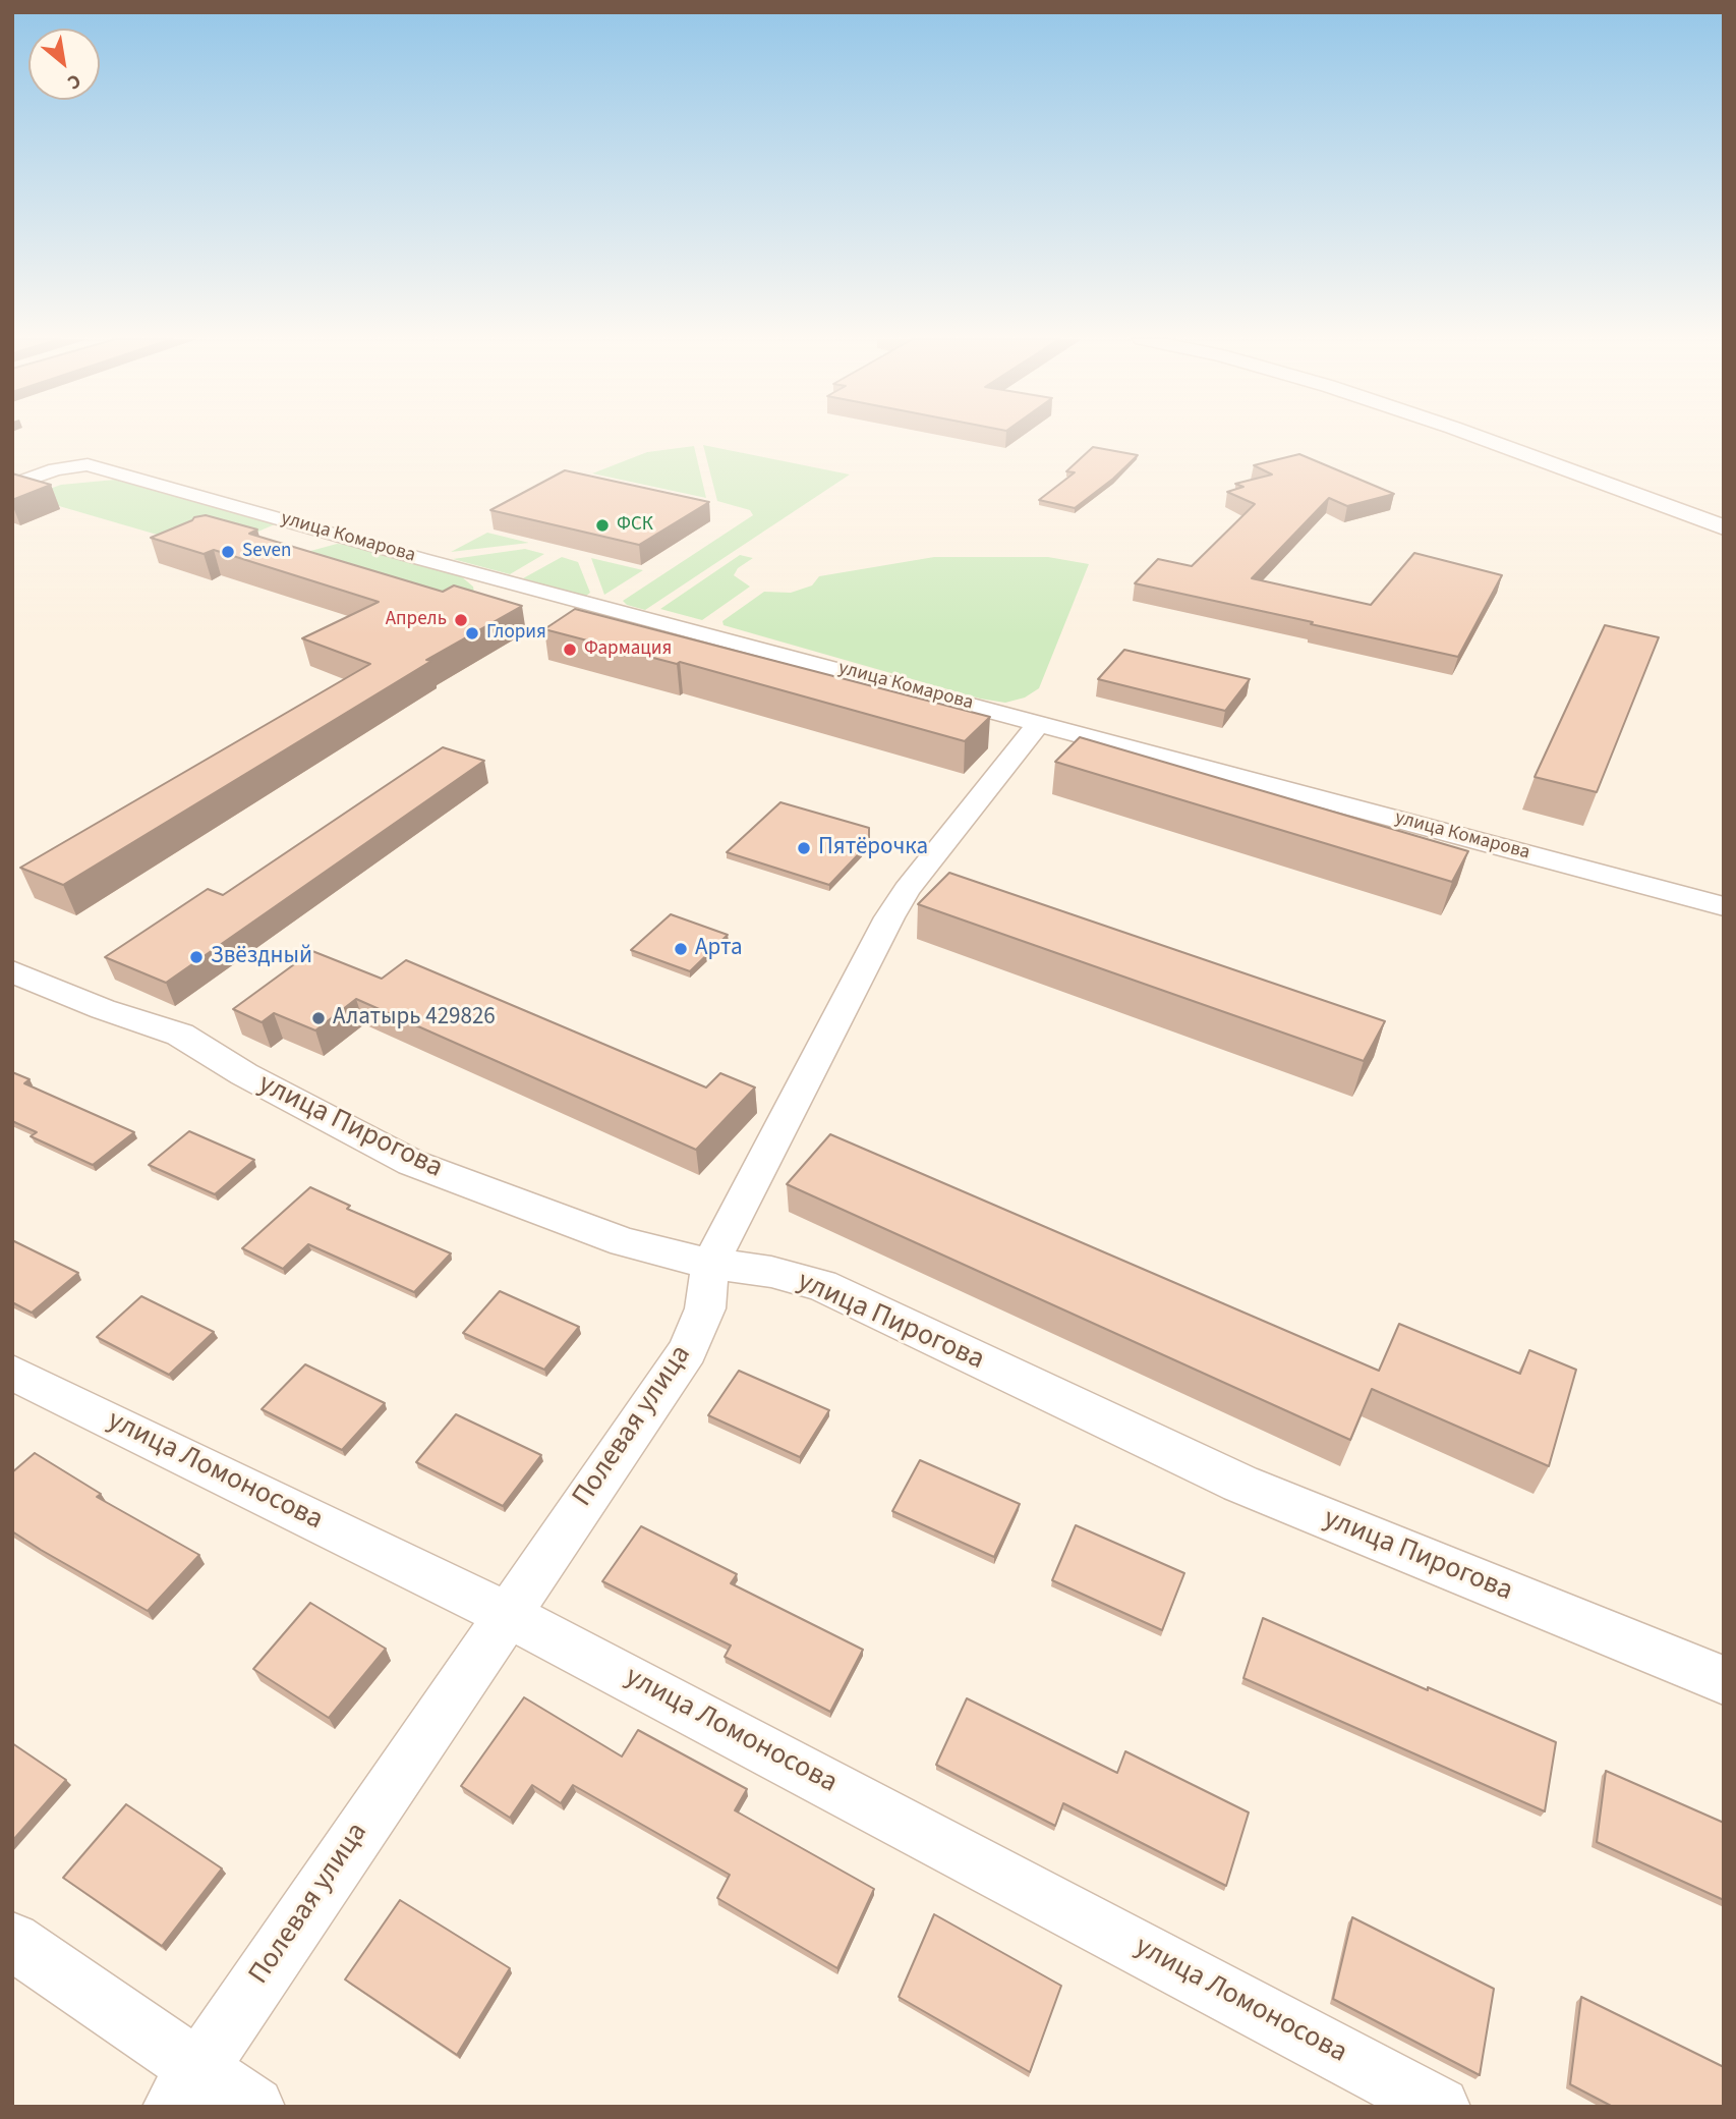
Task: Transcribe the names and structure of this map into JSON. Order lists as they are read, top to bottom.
{
  "streets": {
    "street": [
      "улица Комарова",
      "улица Пирогова",
      "Полевая улица",
      "улица Ломоносова"
    ]
  },
  "crossings": [
    ["улица Комарова", "Полевая улица"],
    ["улица Пирогова", "Полевая улица"],
    ["Полевая улица", "улица Ломоносова"]
  ],
  "places": [
    "ФСК",
    "Seven",
    "Апрель",
    "Глория",
    "Фармация",
    "Пятёрочка",
    "Арта",
    "Звёздный",
    "Алатырь 429826"
  ],
  "north": "bottom right"
}
